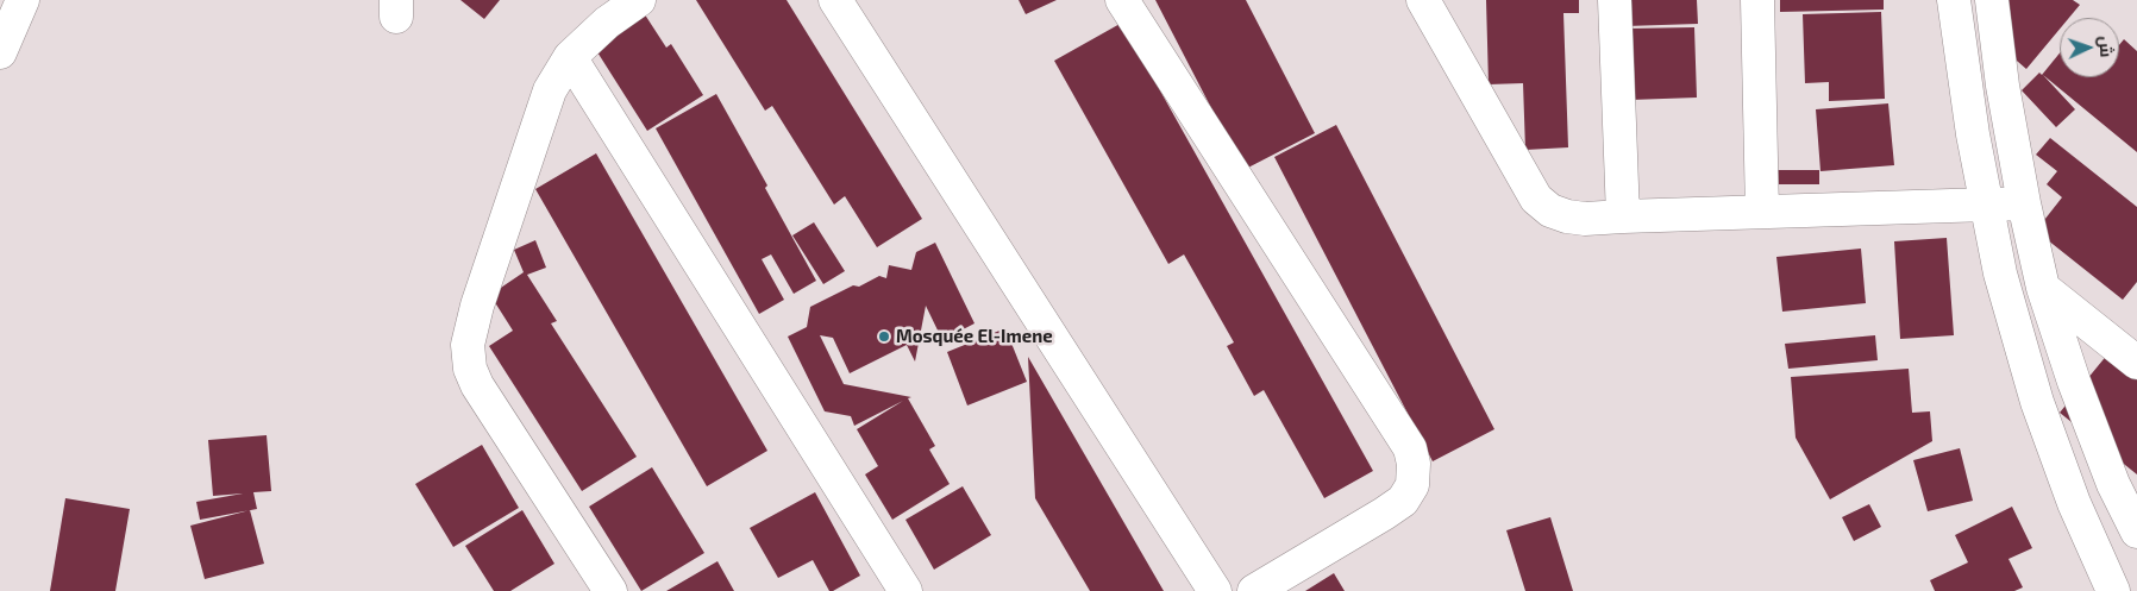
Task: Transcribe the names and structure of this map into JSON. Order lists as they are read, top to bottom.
{
  "places": ["Mosquée El-Imene"],
  "north": "right"
}
